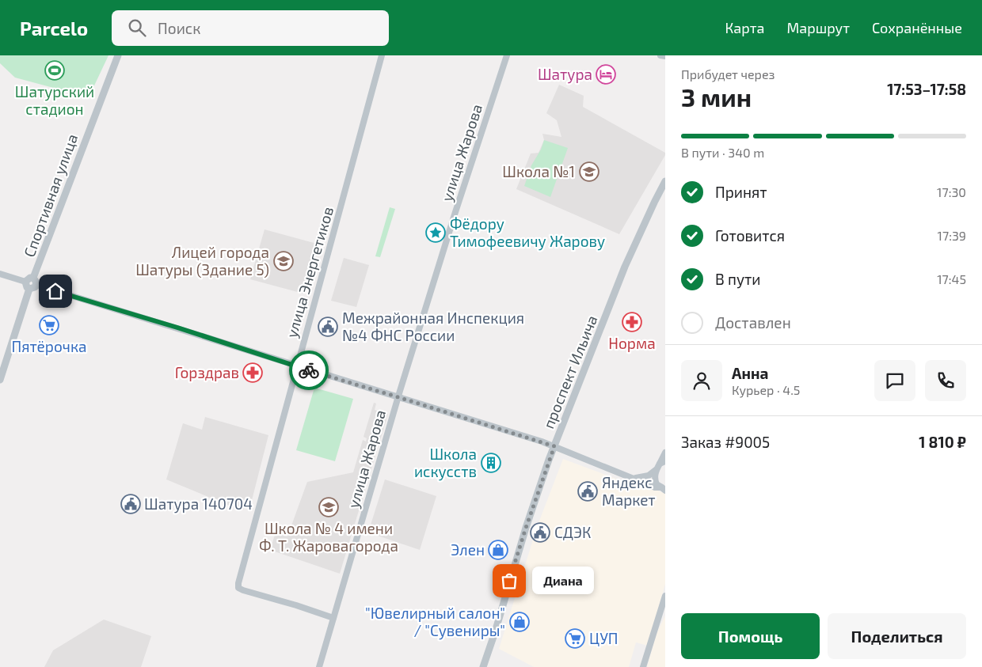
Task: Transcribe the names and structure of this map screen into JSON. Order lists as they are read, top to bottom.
{
  "streets": {
    "street": [
      "улица Жарова",
      "Спортивная улица",
      "улица Энергетиков",
      "проспект Ильича"
    ]
  },
  "crossings": [
    ["улица Жарова", "улица Энергетиков"]
  ],
  "places": {
    "sports": ["Шатурский стадион"],
    "hotel": ["Шатура"],
    "school or university": ["Школа №1", "Лицей города Шатуры (Здание 5)", "Школа № 4 имени Ф. Т. Жаровагорода"],
    "place": ["Фёдору Тимофеевичу Жарову"],
    "pharmacy": ["Норма", "Горздрав"],
    "supermarket": ["Пятёрочка", "ЦУП"],
    "public building": [
      "Межрайонная Инспекция №4 ФНС России",
      "Яндекс Маркет",
      "Шатура 140704",
      "СДЭК"
    ],
    "building": ["Школа искусств"],
    "shop": ["Элен", "\"Ювелирный салон\" / \"Сувениры\""],
    "other": ["Диана"]
  },
  "page": {
    "header": "Parcelo",
    "search": "Поиск",
    "nav": ["Карта", "Маршрут", "Сохранённые"],
    "heading": ["3 мин", "Прибудет через", "17:53–17:58"],
    "panel": [
      "Анна",
      "Курьер · 4.5",
      "Заказ #9005",
      "1 810 ₽"
    ],
    "bar": "В пути · 340 m",
    "list": [
      ["Принят", "17:30"],
      ["Готовится", "17:39"],
      ["В пути", "17:45"],
      "Доставлен"
    ],
    "bubble": "Диана",
    "buttons": ["Помощь", "Поделиться"]
  }
}
